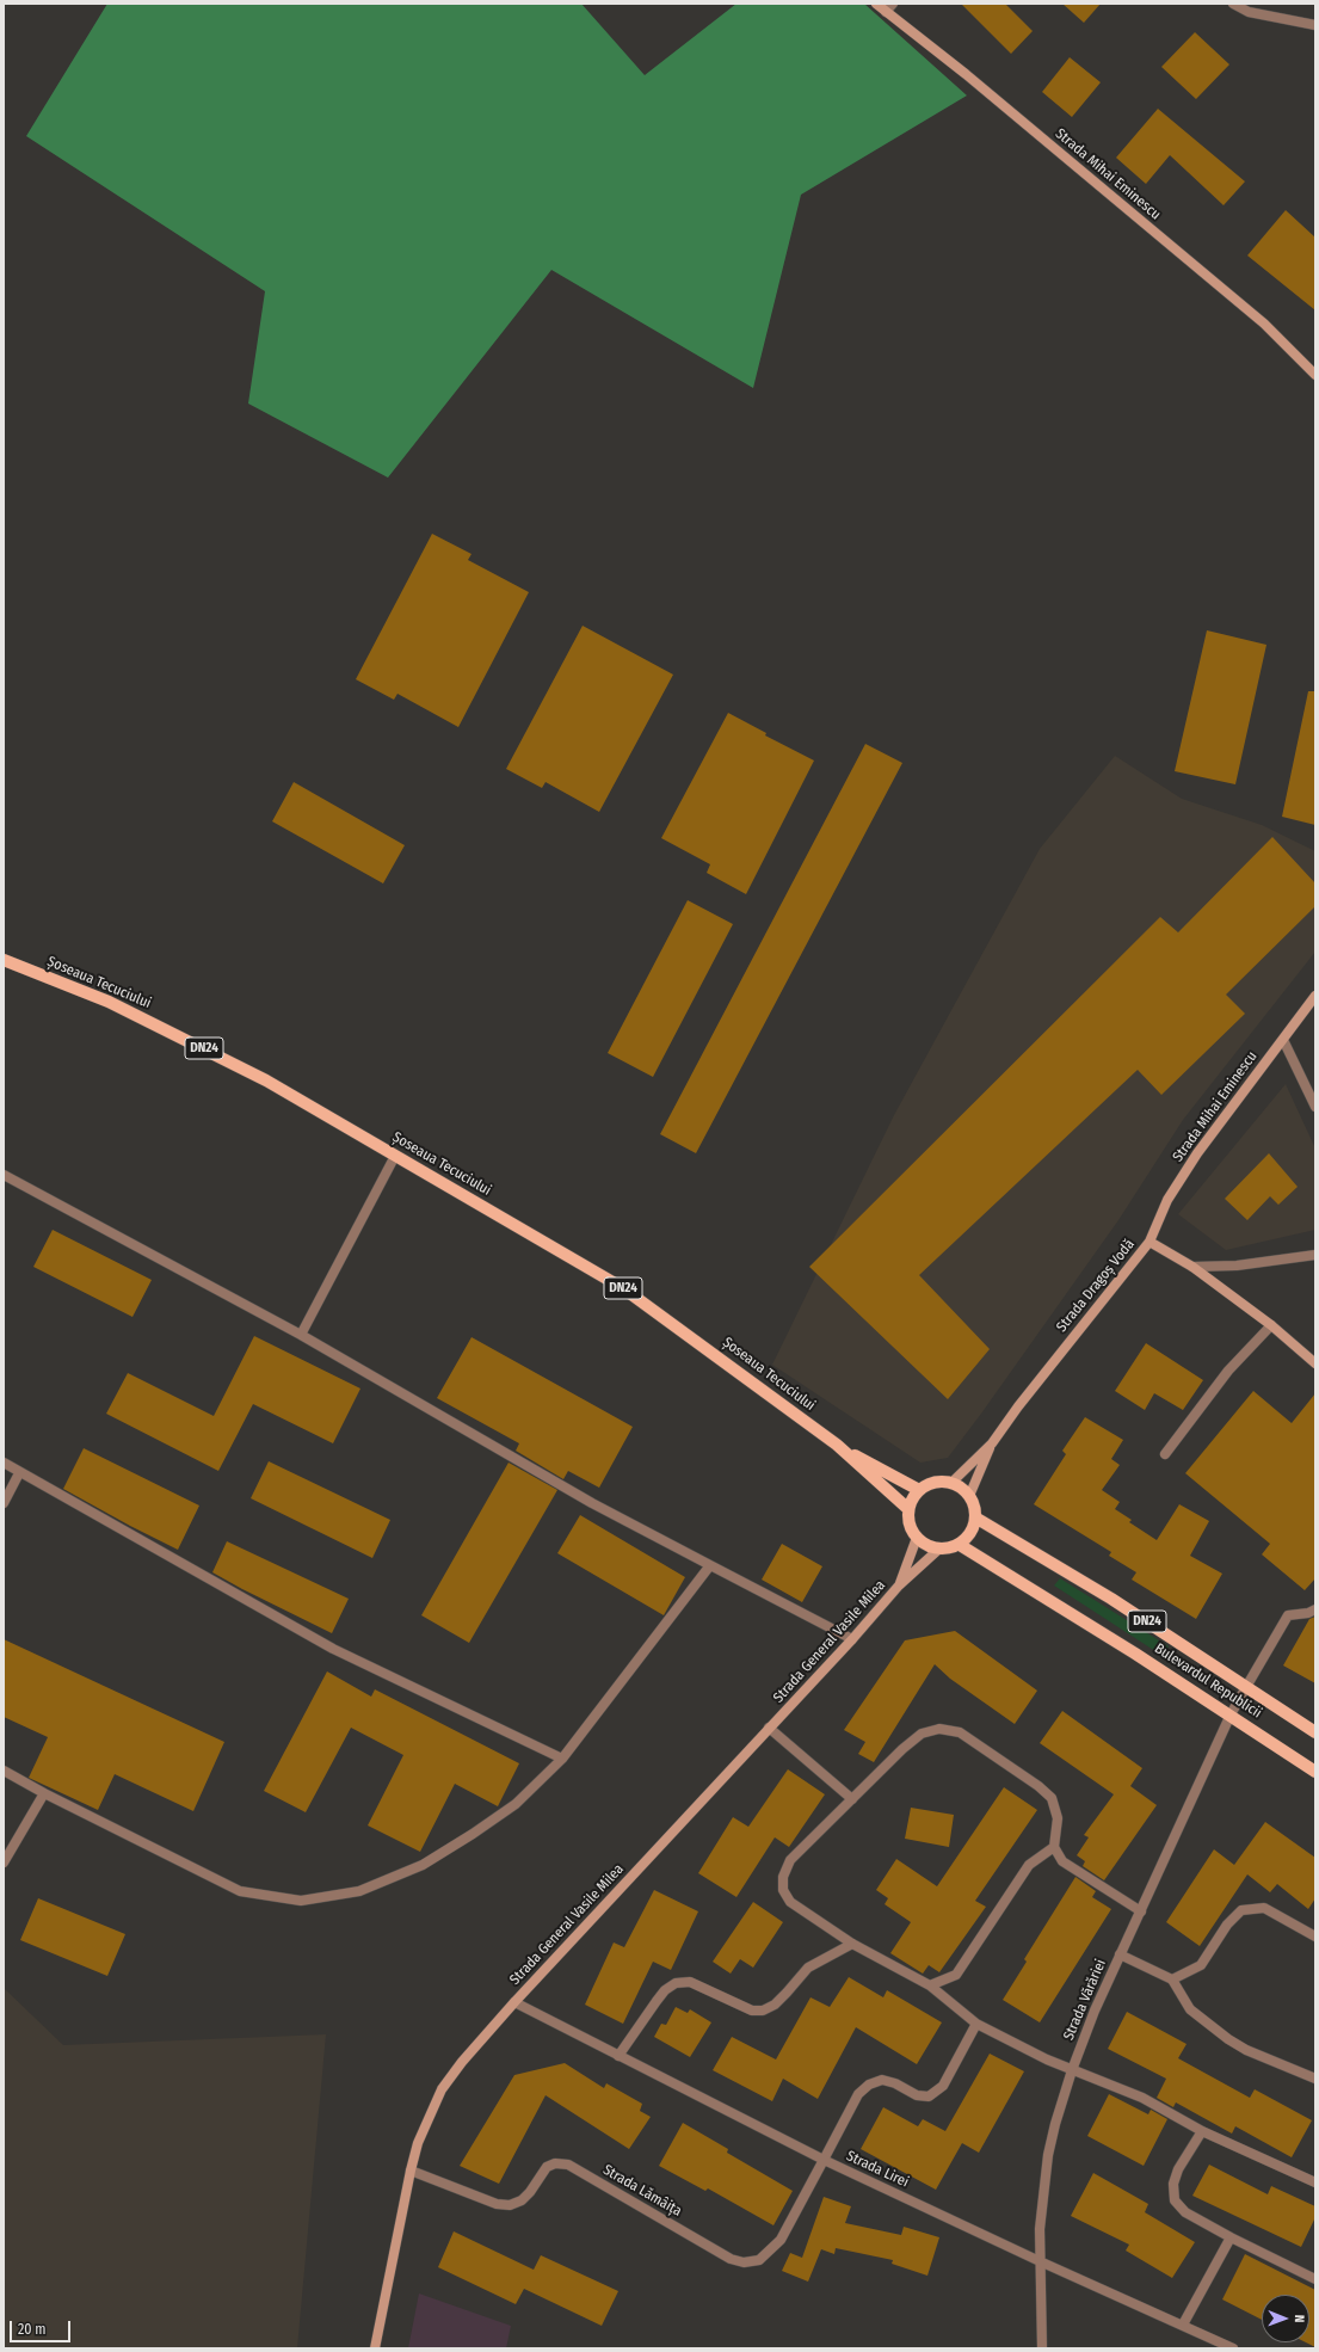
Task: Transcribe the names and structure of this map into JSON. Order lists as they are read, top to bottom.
{
  "streets": {
    "main road": [
      "Strada Mihai Eminescu",
      "Șoseaua Tecuciului",
      "DN24",
      "Strada Dragoș Vodă",
      "Strada General Vasile Milea",
      "Bulevardul Republicii"
    ],
    "street": ["Strada Vărăriei", "Strada Lirei", "Strada Lămâița"]
  },
  "crossings": [
    ["Strada Mihai Eminescu", "Strada Dragoș Vodă"],
    ["Șoseaua Tecuciului", "Strada Dragoș Vodă"],
    ["Șoseaua Tecuciului", "Strada General Vasile Milea"],
    ["Șoseaua Tecuciului", "Bulevardul Republicii"],
    ["Strada Dragoș Vodă", "Strada General Vasile Milea"],
    ["Strada Dragoș Vodă", "Bulevardul Republicii"],
    ["Strada General Vasile Milea", "Bulevardul Republicii"],
    ["Strada General Vasile Milea", "Strada Lirei"],
    ["Strada General Vasile Milea", "Strada Lămâița"],
    ["Bulevardul Republicii", "Strada Vărăriei"],
    ["Strada Vărăriei", "Strada Lirei"],
    ["Strada Lirei", "Strada Lămâița"]
  ],
  "scale_bar": "20 m",
  "north": "right"
}
